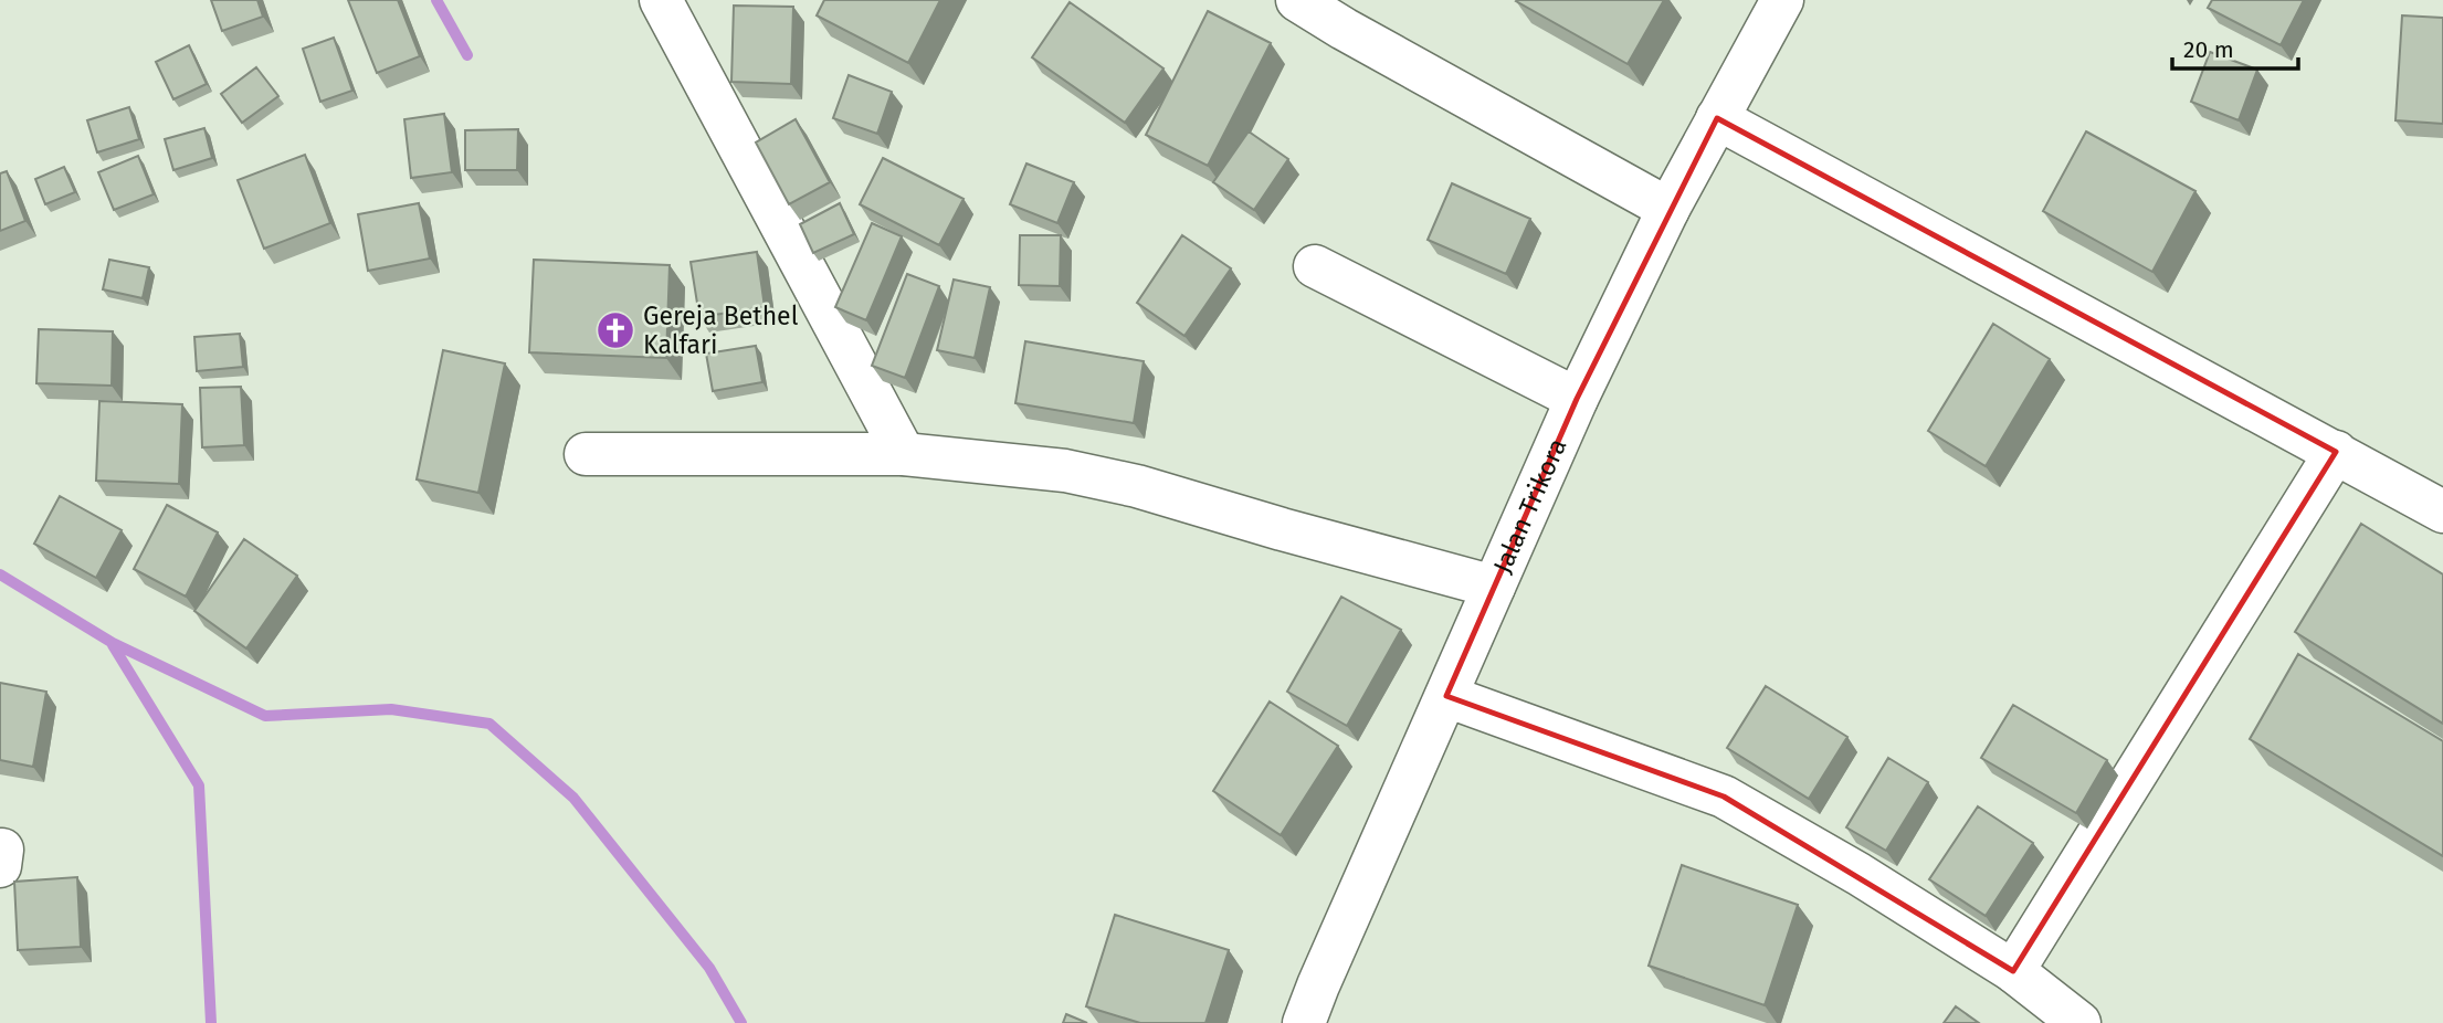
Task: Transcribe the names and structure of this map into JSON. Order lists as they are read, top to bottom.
{
  "streets": {
    "street": ["Jalan Trikora"]
  },
  "places": {
    "church": ["Gereja Bethel Kalfari"]
  },
  "scale_bar": "20 m"
}
